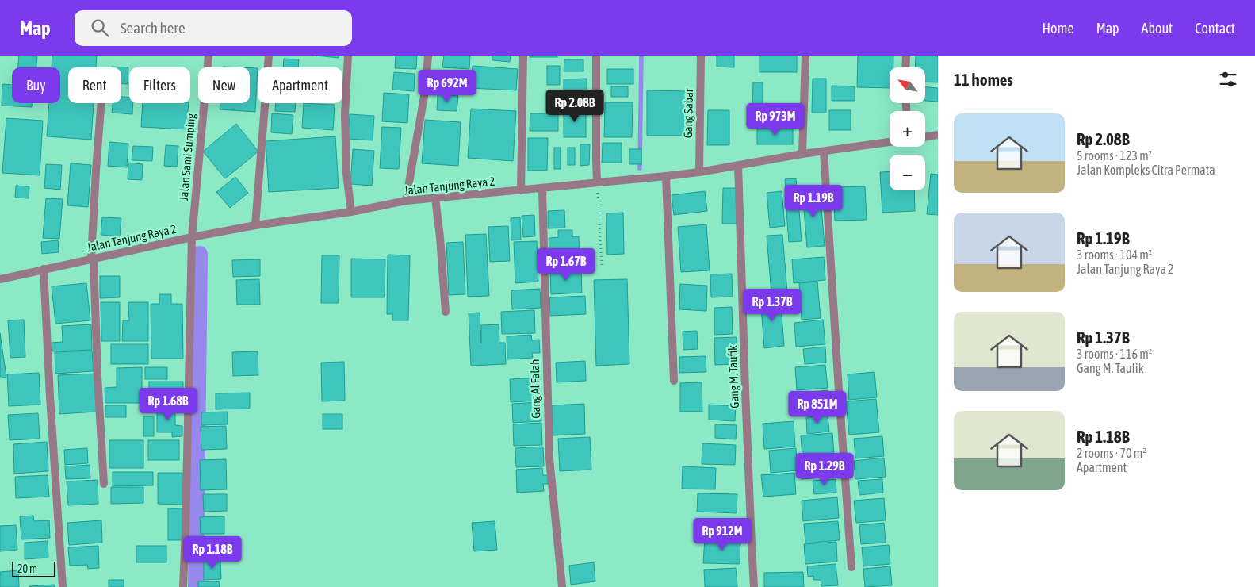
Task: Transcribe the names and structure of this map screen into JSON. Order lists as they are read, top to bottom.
{
  "streets": {
    "street": [
      "Gang Sabar",
      "Jalan Sami Sumping",
      "Jalan Tanjung Raya 2",
      "Gang M. Taufik",
      "Gang Al Falah"
    ]
  },
  "crossings": [
    ["Gang Sabar", "Jalan Tanjung Raya 2"],
    ["Jalan Sami Sumping", "Jalan Tanjung Raya 2"],
    ["Jalan Tanjung Raya 2", "Gang M. Taufik"],
    ["Jalan Tanjung Raya 2", "Gang Al Falah"]
  ],
  "scale_bar": "20 m",
  "north": "top left",
  "page": {
    "header": "Map",
    "search": "Search here",
    "nav": [
      "Home",
      "Map",
      "About",
      "Contact"
    ],
    "heading": "11 homes",
    "map_buttons": ["+", "−"],
    "chip": [
      "Buy",
      "Rent",
      "Filters",
      "New",
      "Apartment"
    ],
    "price": [
      "Rp 692M",
      "Rp 2.08B",
      "Rp 973M",
      "Rp 1.19B",
      "Rp 1.67B",
      "Rp 1.37B",
      "Rp 1.68B",
      "Rp 851M",
      "Rp 1.29B",
      "Rp 912M",
      "Rp 1.18B"
    ],
    "list": [
      {
        "name": "Rp 2.08B",
        "note": "5 rooms · 123 m² · Jalan Kompleks Citra Permata"
      },
      {
        "name": "Rp 1.19B",
        "note": "3 rooms · 104 m² · Jalan Tanjung Raya 2"
      },
      {
        "name": "Rp 1.37B",
        "note": "3 rooms · 116 m² · Gang M. Taufik"
      },
      {
        "name": "Rp 1.18B",
        "note": "2 rooms · 70 m² · Apartment"
      }
    ],
    "scale": "20 m"
  }
}
